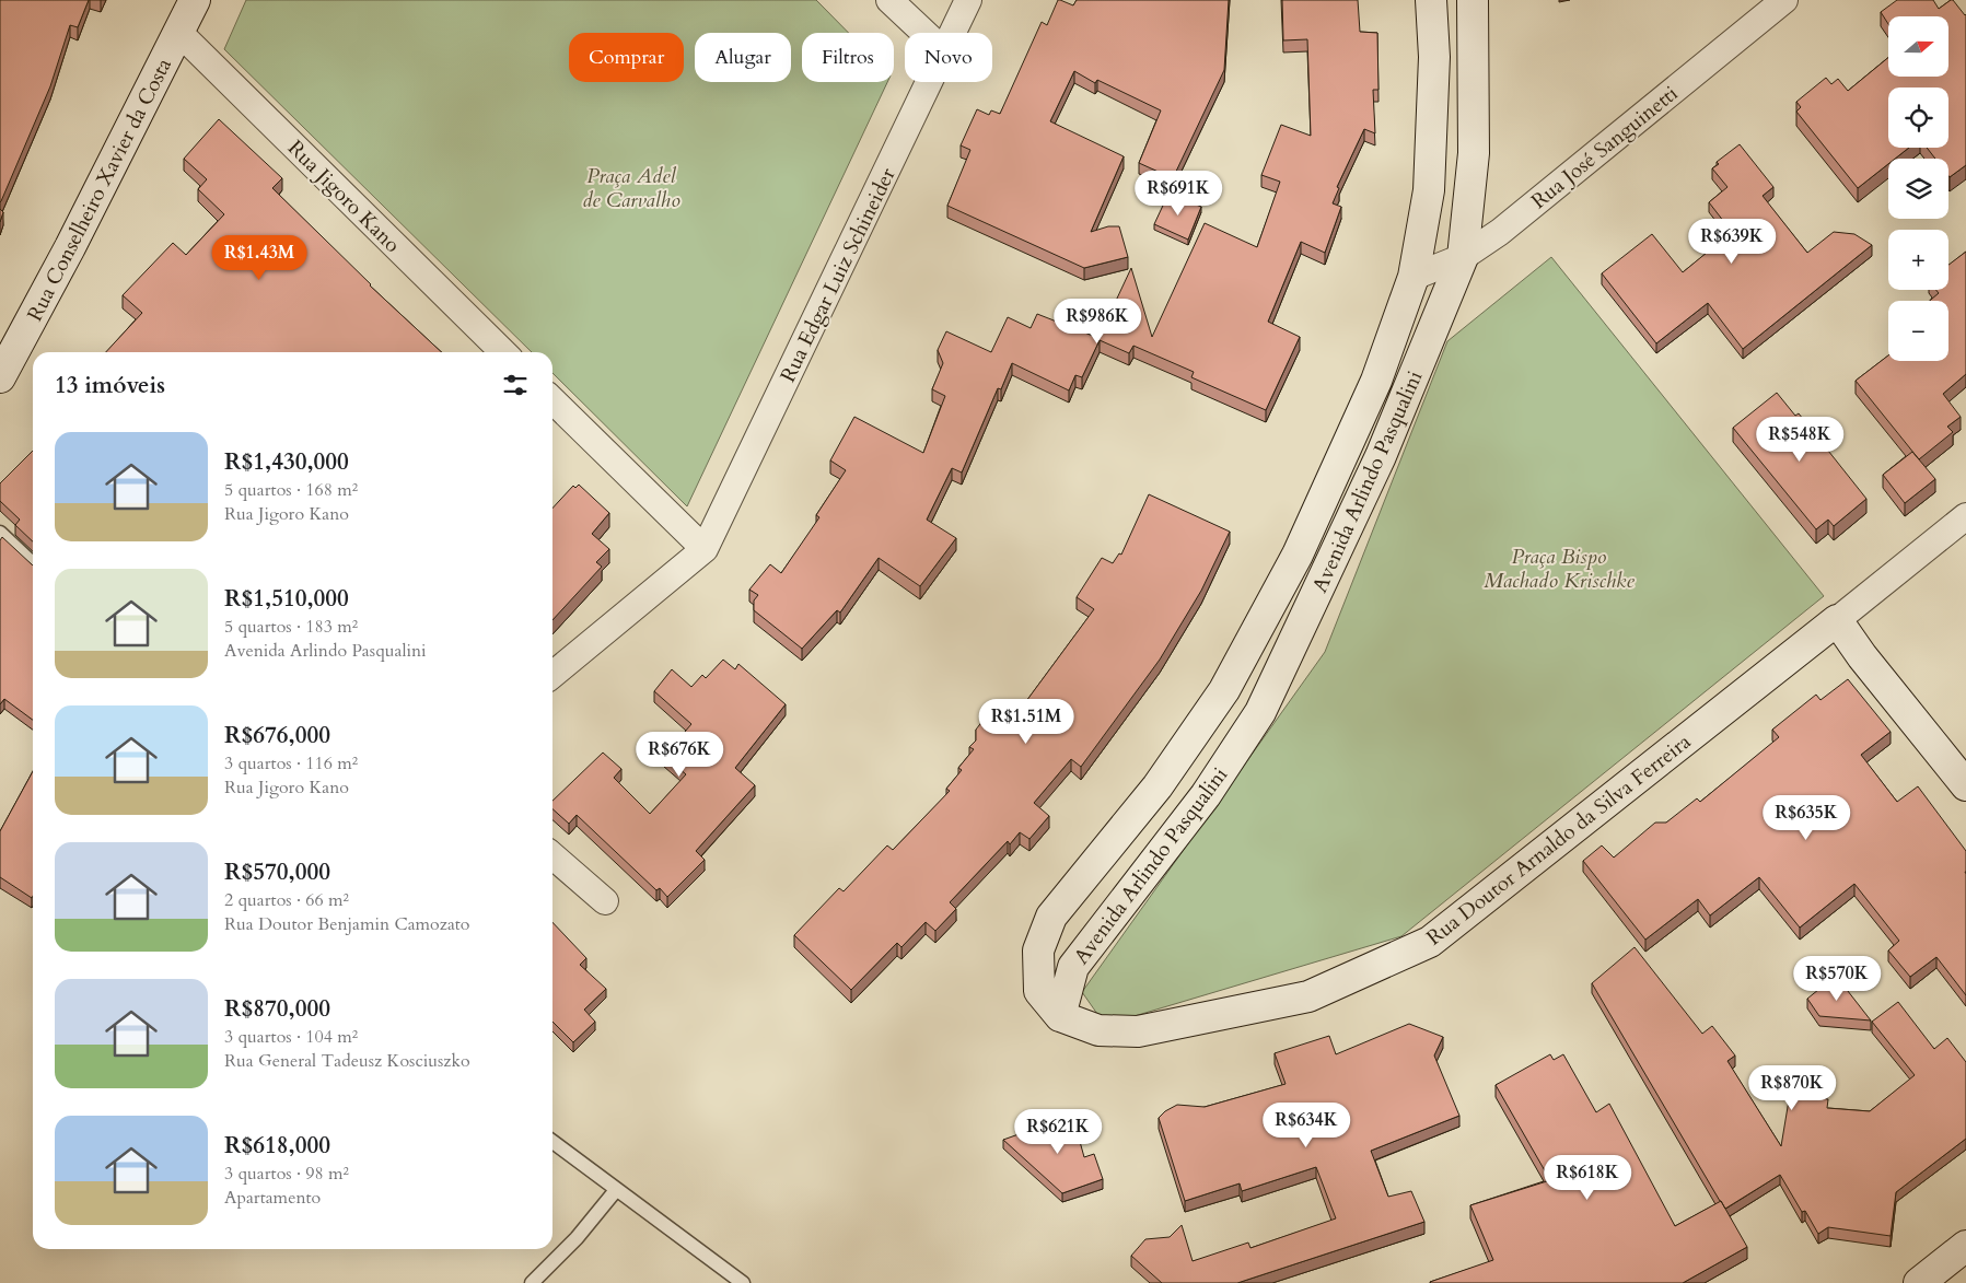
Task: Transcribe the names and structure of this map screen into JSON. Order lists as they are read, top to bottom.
{
  "streets": {
    "street": [
      "Rua José Sanguinetti",
      "Rua Conselheiro Xavier da Costa",
      "Rua Jigoro Kano",
      "Rua Edgar Luiz Schineider",
      "Avenida Arlindo Pasqualini",
      "Rua Doutor Arnaldo da Silva Ferreira"
    ]
  },
  "crossings": [
    ["Rua José Sanguinetti", "Avenida Arlindo Pasqualini"],
    ["Rua Conselheiro Xavier da Costa", "Rua Jigoro Kano"],
    ["Avenida Arlindo Pasqualini", "Rua Doutor Arnaldo da Silva Ferreira"]
  ],
  "parks": ["Praça Adel de Carvalho", "Praça Bispo Machado Krischke"],
  "north": "right",
  "page": {
    "map_buttons": ["+", "−"],
    "chip": [
      "Comprar",
      "Alugar",
      "Filtros",
      "Novo"
    ],
    "price": [
      "R$691K",
      "R$639K",
      "R$1.43M",
      "R$986K",
      "R$548K",
      "R$1.51M",
      "R$676K",
      "R$635K",
      "R$570K",
      "R$870K",
      "R$634K",
      "R$621K",
      "R$618K"
    ],
    "heading": "13 imóveis",
    "list": [
      {
        "name": "R$1,430,000",
        "note": "5 quartos · 168 m² · Rua Jigoro Kano"
      },
      {
        "name": "R$1,510,000",
        "note": "5 quartos · 183 m² · Avenida Arlindo Pasqualini"
      },
      {
        "name": "R$676,000",
        "note": "3 quartos · 116 m² · Rua Jigoro Kano"
      },
      {
        "name": "R$570,000",
        "note": "2 quartos · 66 m² · Rua Doutor Benjamin Camozato"
      },
      {
        "name": "R$870,000",
        "note": "3 quartos · 104 m² · Rua General Tadeusz Kosciuszko"
      },
      {
        "name": "R$618,000",
        "note": "3 quartos · 98 m² · Apartamento"
      }
    ]
  }
}
